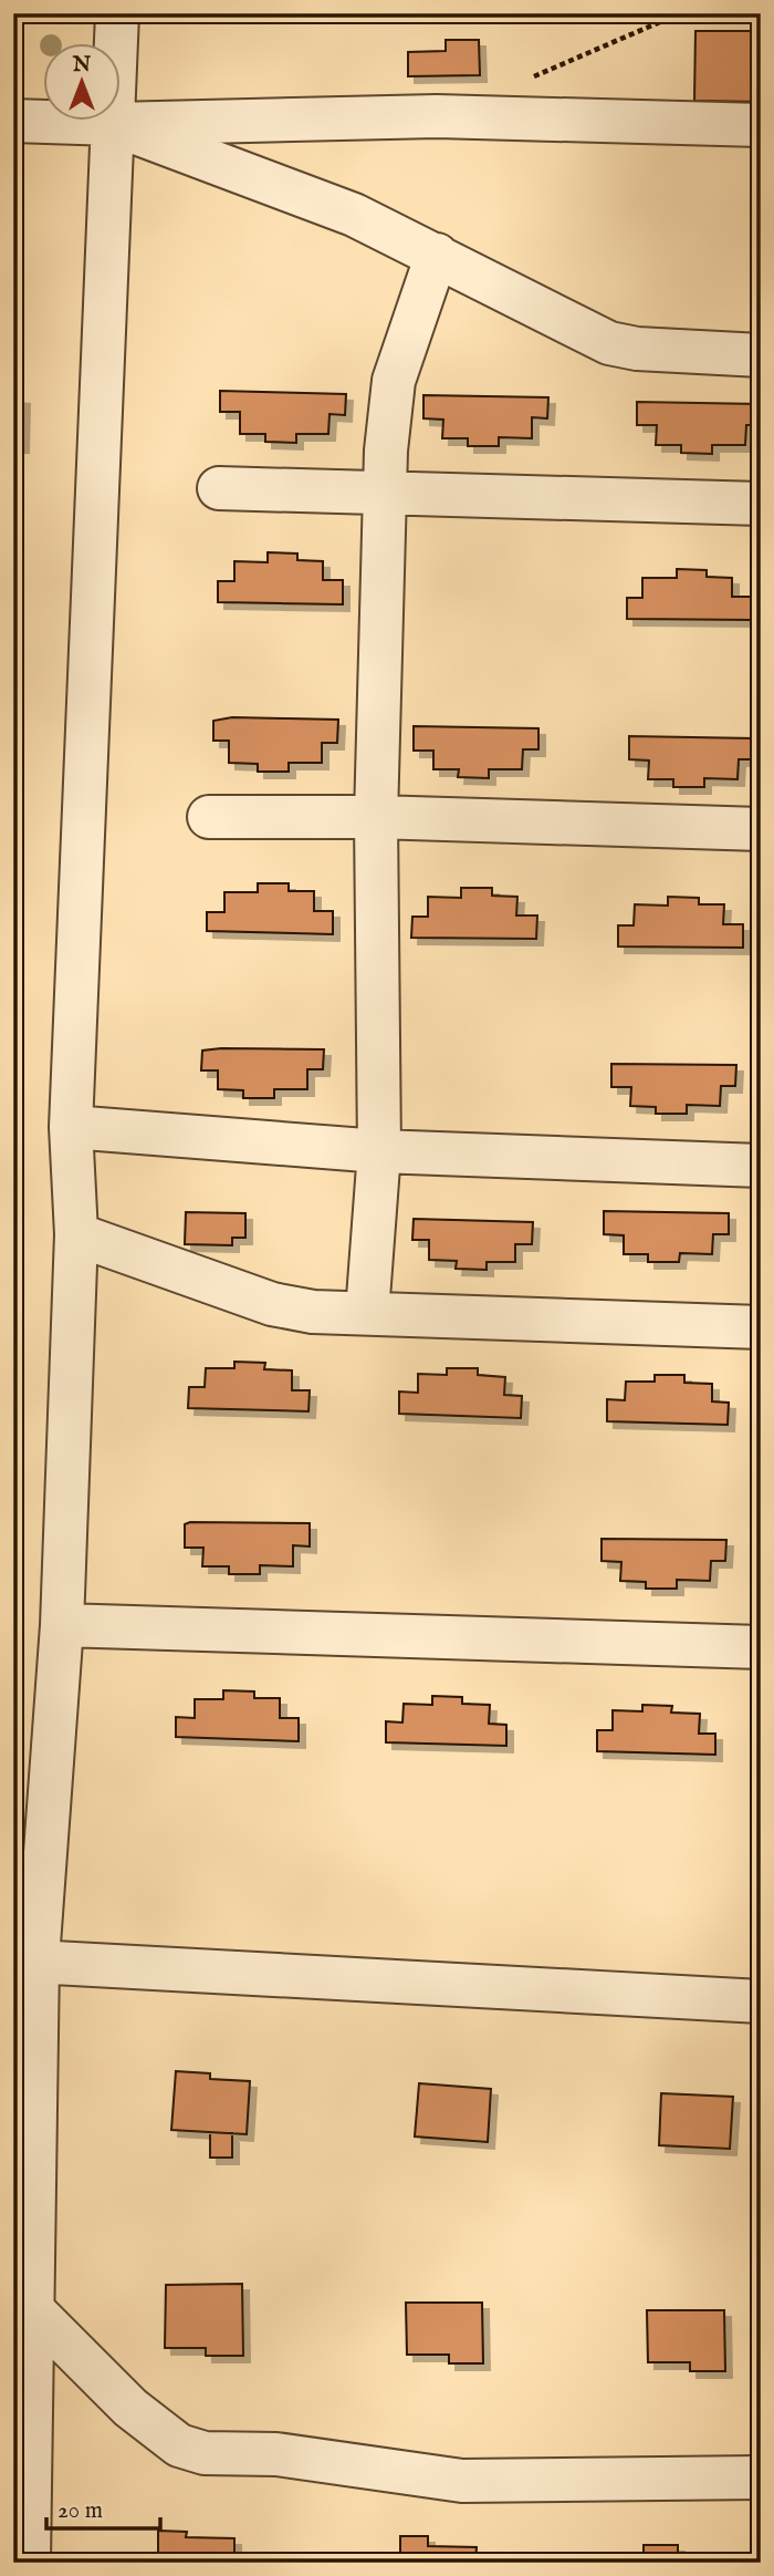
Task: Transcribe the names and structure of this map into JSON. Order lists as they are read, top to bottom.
{
  "scale_bar": "20 m",
  "north": "top"
}
